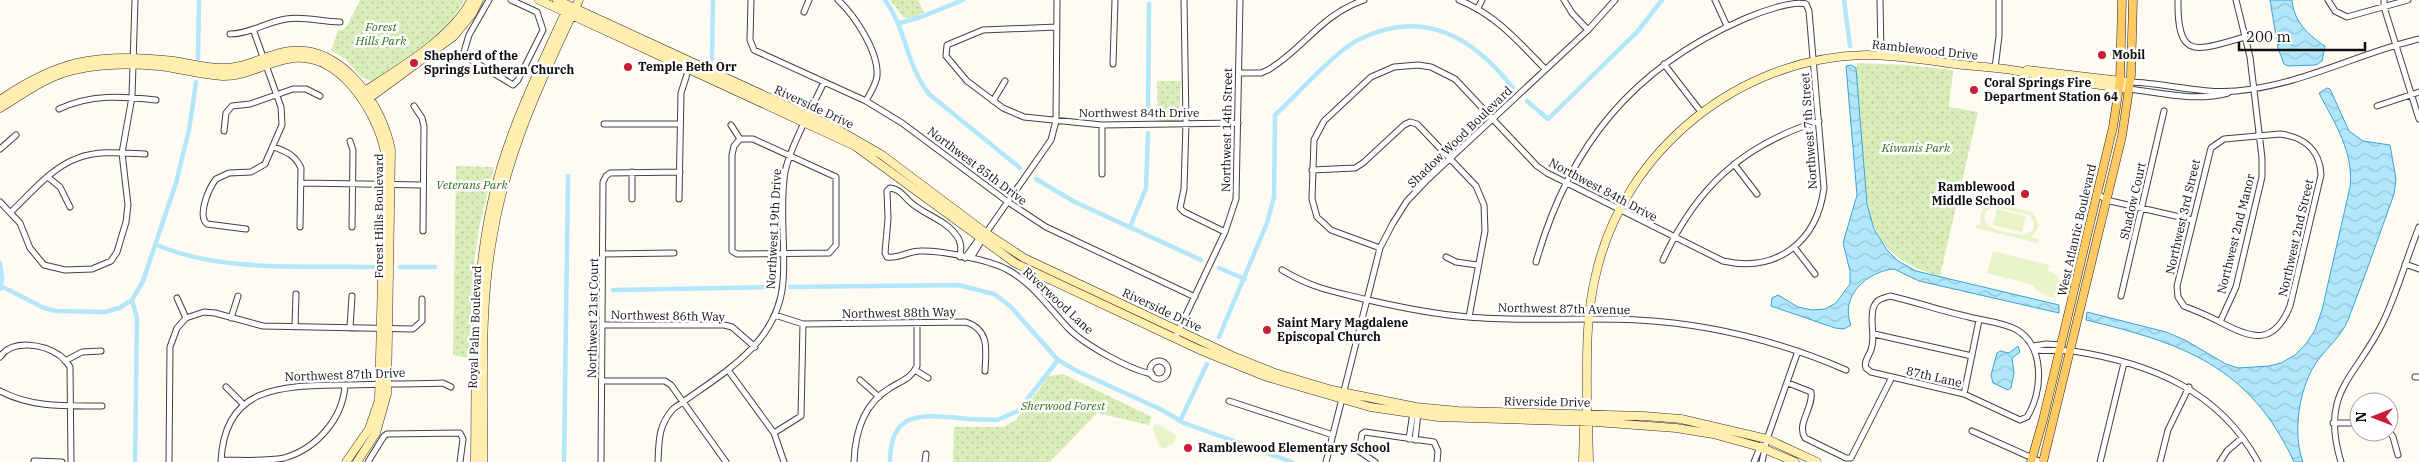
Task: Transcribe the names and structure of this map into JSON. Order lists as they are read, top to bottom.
{
  "streets": {
    "main road": ["West Atlantic Boulevard"],
    "street": [
      "Ramblewood Drive",
      "Riverside Drive",
      "Northwest 84th Drive",
      "Northwest 14th Street",
      "Northwest 7th Street",
      "Shadow Wood Boulevard",
      "Northwest 85th Drive",
      "Shadow Court",
      "Forest Hills Boulevard",
      "Northwest 3rd Street",
      "Northwest 19th Drive",
      "Northwest 2nd Manor",
      "Northwest 2nd Street",
      "Riverwood Lane",
      "Northwest 87th Avenue",
      "Northwest 88th Way",
      "Northwest 86th Way",
      "Northwest 21st Court",
      "Royal Palm Boulevard",
      "Northwest 87th Drive",
      "87th Lane"
    ]
  },
  "crossings": [
    ["Ramblewood Drive", "Riverside Drive"],
    ["Ramblewood Drive", "Northwest 84th Drive"],
    ["Ramblewood Drive", "Northwest 7th Street"],
    ["Ramblewood Drive", "West Atlantic Boulevard"],
    ["Ramblewood Drive", "Northwest 2nd Manor"],
    ["Ramblewood Drive", "Northwest 87th Avenue"],
    ["Riverside Drive", "Northwest 14th Street"],
    ["Riverside Drive", "Shadow Wood Boulevard"],
    ["Riverside Drive", "Northwest 19th Drive"],
    ["Riverside Drive", "Royal Palm Boulevard"],
    ["Northwest 84th Drive", "Northwest 14th Street"],
    ["Northwest 84th Drive", "Northwest 7th Street"],
    ["Northwest 84th Drive", "Shadow Wood Boulevard"],
    ["Northwest 14th Street", "Northwest 85th Drive"],
    ["Shadow Wood Boulevard", "Northwest 87th Avenue"],
    ["Northwest 85th Drive", "Northwest 19th Drive"],
    ["Forest Hills Boulevard", "Northwest 87th Drive"],
    ["Northwest 3rd Street", "Northwest 2nd Manor"],
    ["Northwest 3rd Street", "Northwest 2nd Street"],
    ["Northwest 19th Drive", "Northwest 88th Way"],
    ["Northwest 19th Drive", "Northwest 86th Way"],
    ["Northwest 2nd Manor", "Northwest 2nd Street"],
    ["Northwest 86th Way", "Northwest 21st Court"]
  ],
  "parks": [
    "Forest Hills Park",
    "Kiwanis Park",
    "Veterans Park",
    "Sherwood Forest"
  ],
  "places": [
    "Mobil",
    "Shepherd of the Springs Lutheran Church",
    "Temple Beth Orr",
    "Coral Springs Fire Department Station 64",
    "Ramblewood Middle School",
    "Saint Mary Magdalene Episcopal Church",
    "Ramblewood Elementary School"
  ],
  "scale_bar": "200 m",
  "north": "left"
}
